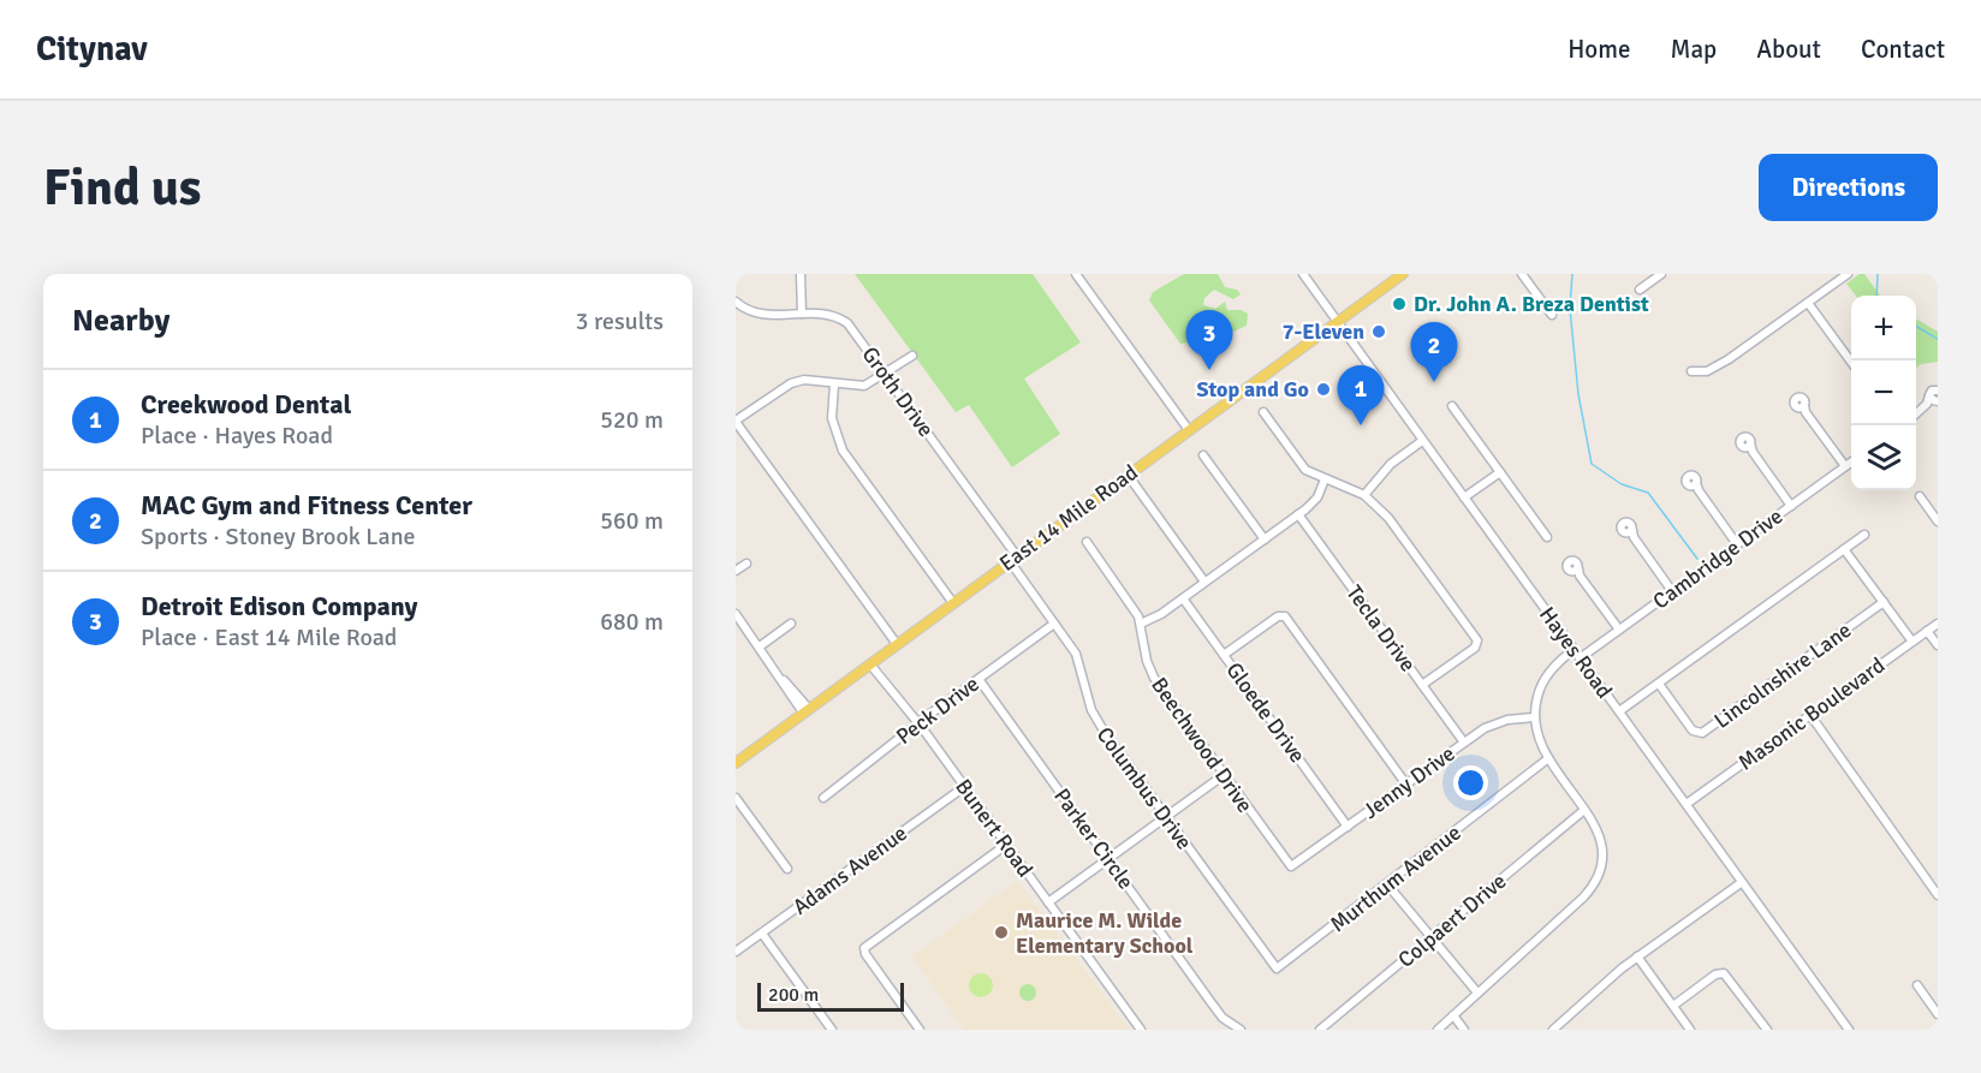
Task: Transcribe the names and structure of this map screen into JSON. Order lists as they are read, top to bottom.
{
  "streets": {
    "main road": ["East 14 Mile Road"],
    "street": [
      "Groth Drive",
      "Cambridge Drive",
      "Tecla Drive",
      "Hayes Road",
      "Lincolnshire Lane",
      "Peck Drive",
      "Gloede Drive",
      "Masonic Boulevard",
      "Beechwood Drive",
      "Jenny Drive",
      "Columbus Drive",
      "Bunert Road",
      "Parker Circle",
      "Adams Avenue",
      "Murthum Avenue",
      "Colpaert Drive"
    ]
  },
  "crossings": [
    ["Groth Drive", "East 14 Mile Road"],
    ["Groth Drive", "Columbus Drive"],
    ["East 14 Mile Road", "Hayes Road"],
    ["East 14 Mile Road", "Columbus Drive"],
    ["East 14 Mile Road", "Bunert Road"],
    ["Cambridge Drive", "Hayes Road"],
    ["Tecla Drive", "Jenny Drive"],
    ["Hayes Road", "Masonic Boulevard"],
    ["Peck Drive", "Columbus Drive"],
    ["Peck Drive", "Bunert Road"],
    ["Peck Drive", "Parker Circle"],
    ["Gloede Drive", "Jenny Drive"],
    ["Beechwood Drive", "Jenny Drive"],
    ["Columbus Drive", "Murthum Avenue"],
    ["Bunert Road", "Adams Avenue"]
  ],
  "places": [
    "Dr. John A. Breza Dentist",
    "7-Eleven",
    "Stop and Go",
    "Maurice M. Wilde Elementary School"
  ],
  "scale_bar": "200 m",
  "page": {
    "header": "Citynav",
    "nav": [
      "Home",
      "Map",
      "About",
      "Contact"
    ],
    "buttons": "Directions",
    "title": "Find us",
    "heading": ["Nearby", "3 results"],
    "map_buttons": ["+", "−"],
    "pins": ["3", "2", "1"],
    "list": [
      {
        "mark": "1",
        "name": "Creekwood Dental",
        "note": "Place · Hayes Road",
        "value": "520 m"
      },
      {
        "mark": "2",
        "name": "MAC Gym and Fitness Center",
        "note": "Sports · Stoney Brook Lane",
        "value": "560 m"
      },
      {
        "mark": "3",
        "name": "Detroit Edison Company",
        "note": "Place · East 14 Mile Road",
        "value": "680 m"
      }
    ],
    "scale": "200 m"
  }
}
